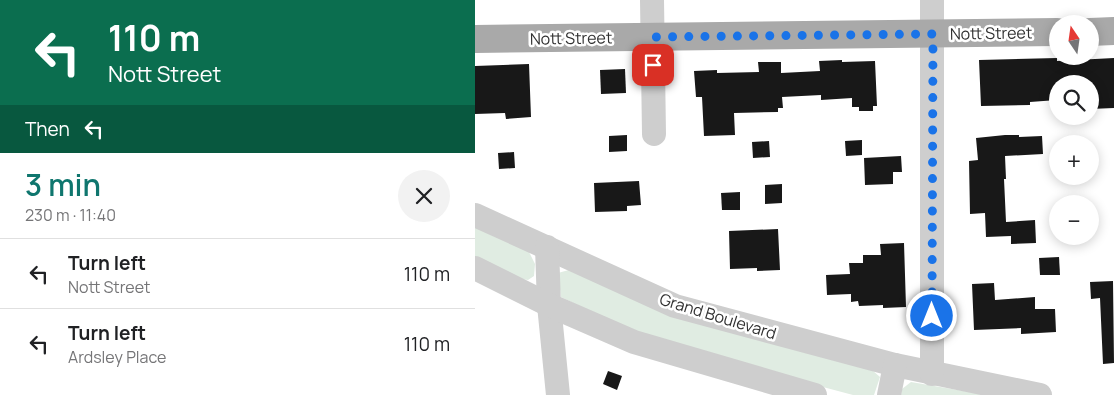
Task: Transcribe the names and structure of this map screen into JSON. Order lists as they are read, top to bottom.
{
  "streets": {
    "main road": ["Nott Street"],
    "street": ["Grand Boulevard"]
  },
  "north": "top",
  "page": {
    "turn": ["110 m", "Nott Street"],
    "map_buttons": ["+", "−"],
    "then": "Then",
    "heading": ["3 min", "230 m · 11:40"],
    "list": [
      {
        "name": "Turn left",
        "note": "Nott Street",
        "value": "110 m"
      },
      {
        "name": "Turn left",
        "note": "Ardsley Place",
        "value": "110 m"
      }
    ]
  }
}
